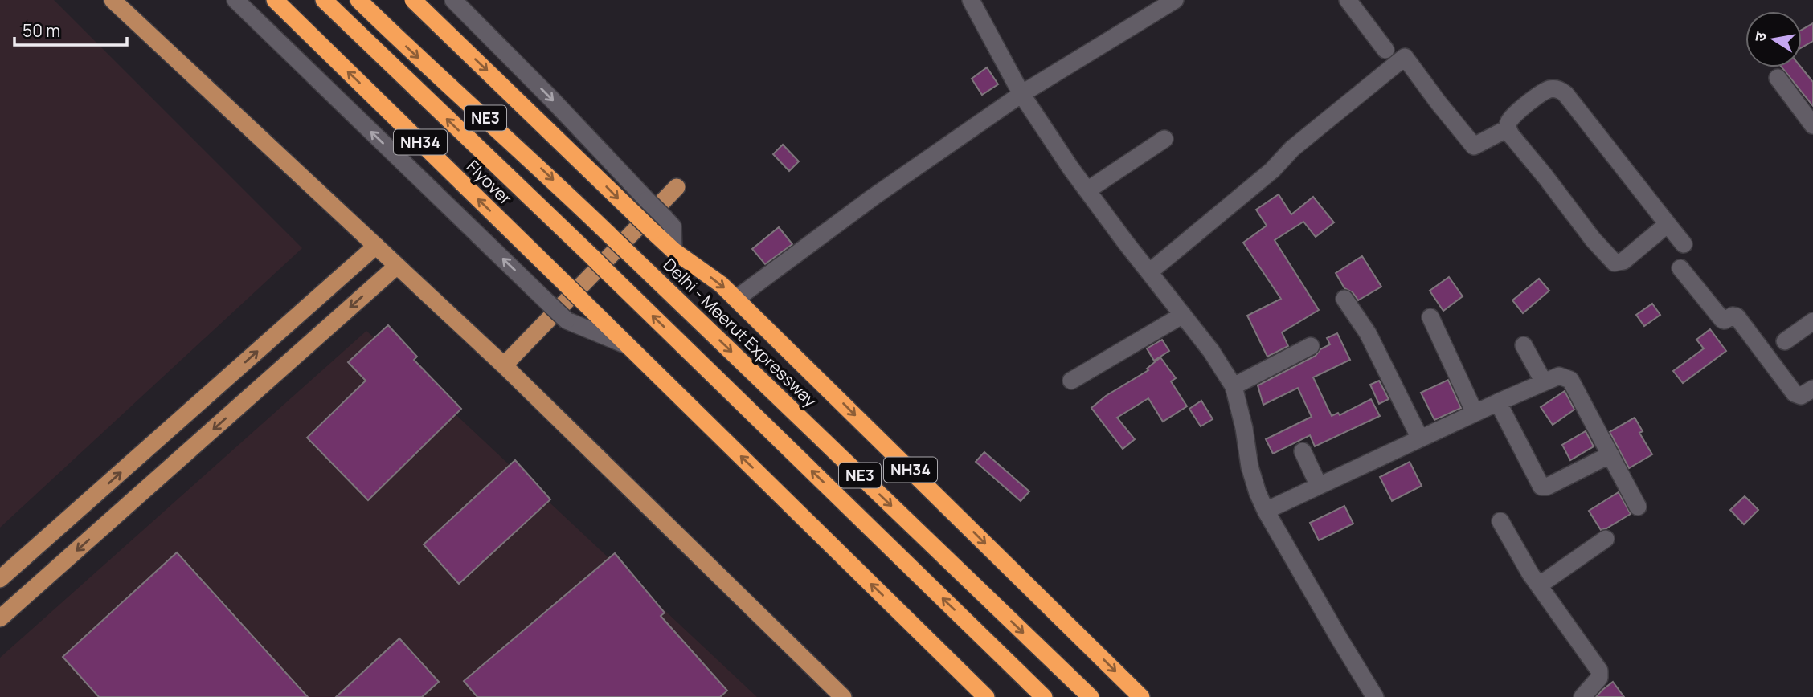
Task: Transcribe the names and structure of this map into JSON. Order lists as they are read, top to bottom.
{
  "streets": {
    "highway": [
      "NE3",
      "NH34",
      "Flyover",
      "Delhi - Meerut Expressway"
    ]
  },
  "crossings": [
    ["NH34", "Flyover"]
  ],
  "scale_bar": "50 m",
  "north": "left"
}
